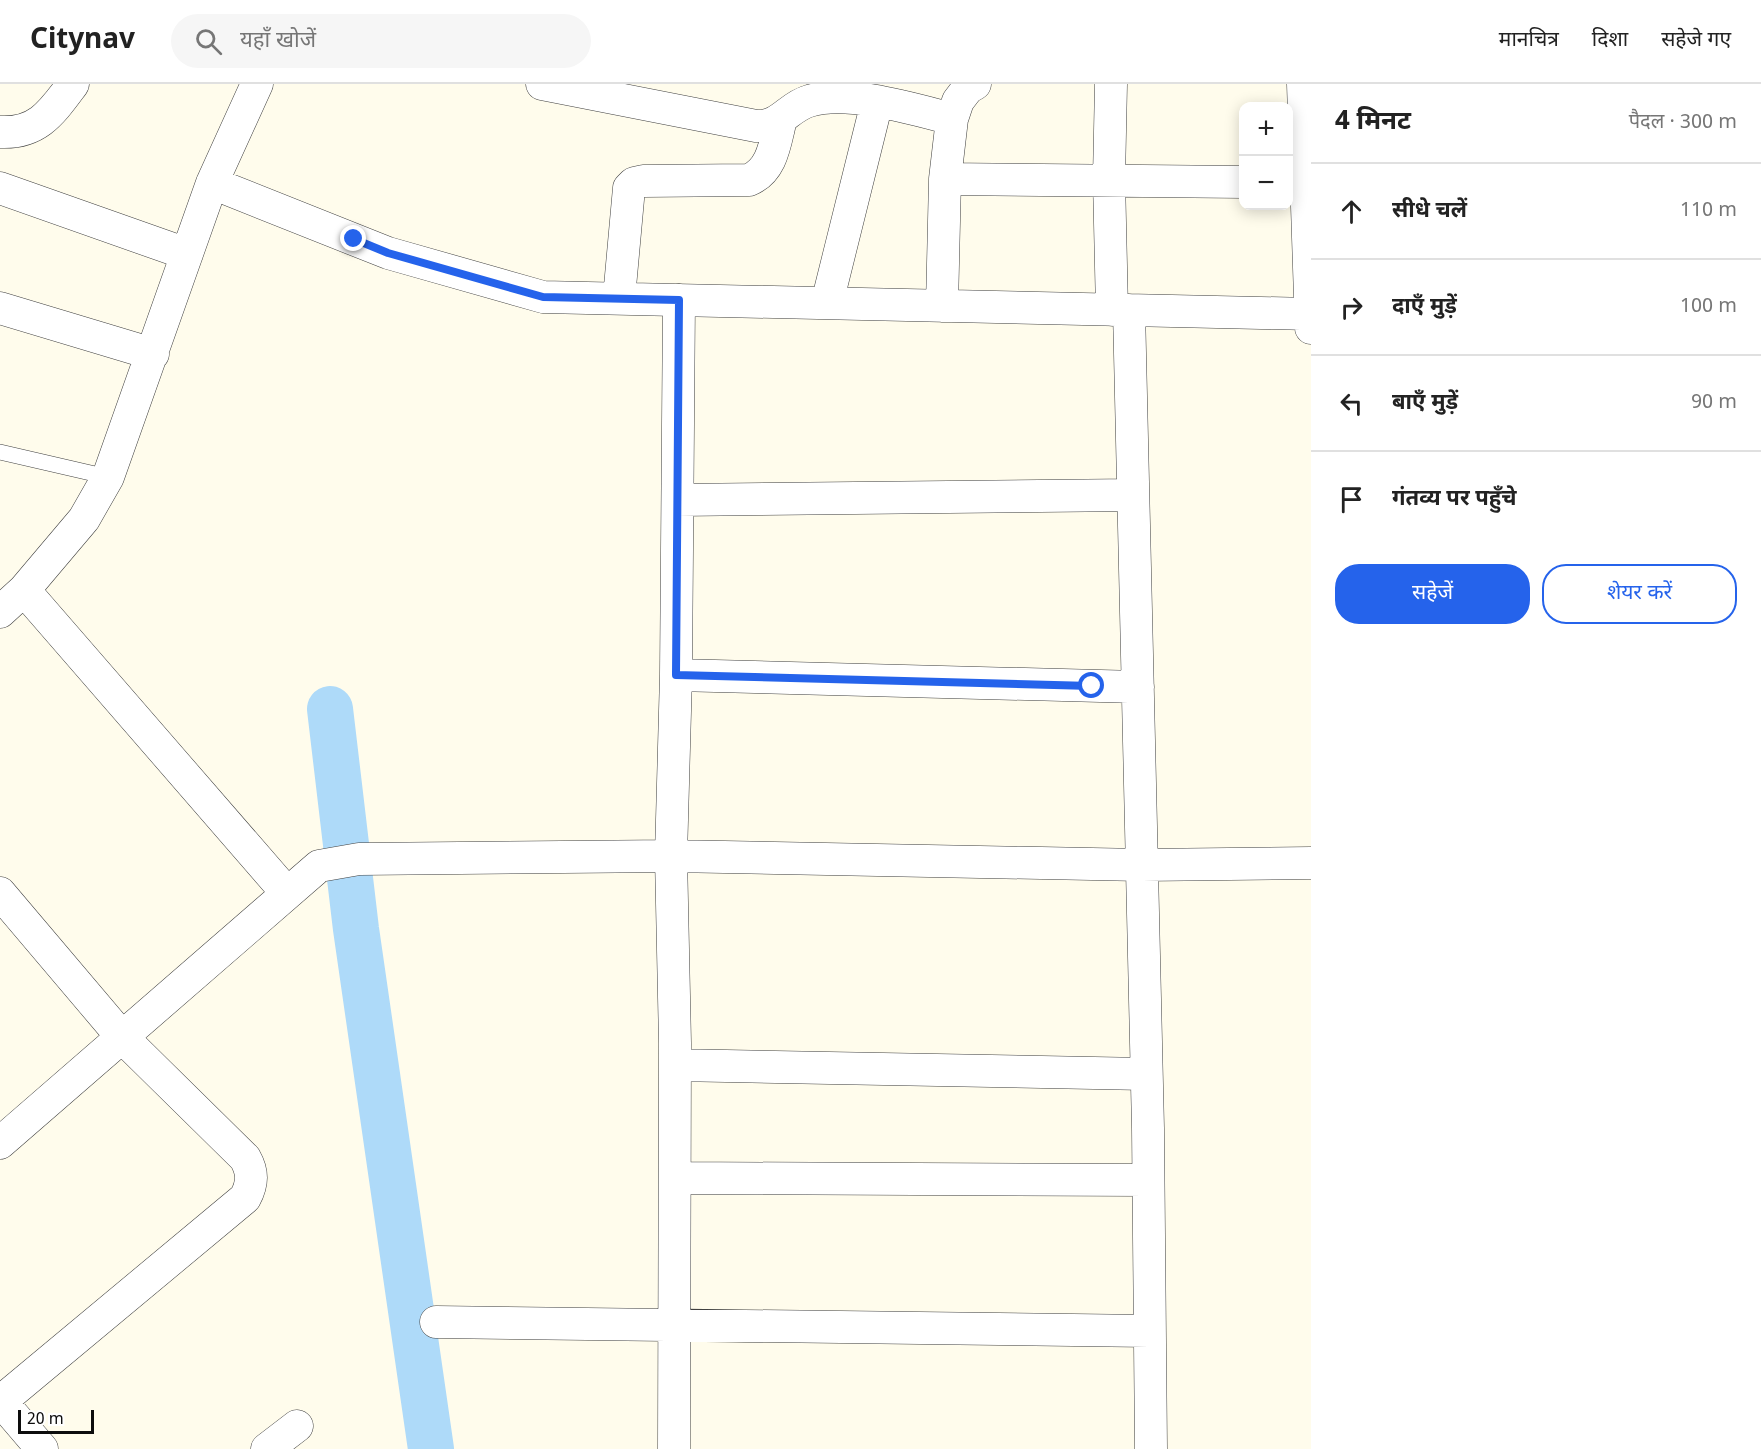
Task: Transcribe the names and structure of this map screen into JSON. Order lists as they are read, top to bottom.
{
  "scale_bar": "20 m",
  "page": {
    "header": "Citynav",
    "search": "यहाँ खोजें",
    "nav": ["मानचित्र", "दिशा", "सहेजे गए"],
    "heading": ["4 मिनट", "पैदल · 300 m"],
    "map_buttons": ["+", "−"],
    "list": [
      ["सीधे चलें", "110 m"],
      ["दाएँ मुड़ें", "100 m"],
      ["बाएँ मुड़ें", "90 m"],
      "गंतव्य पर पहुँचे"
    ],
    "buttons": ["सहेजें", "शेयर करें"],
    "scale": "20 m"
  }
}
